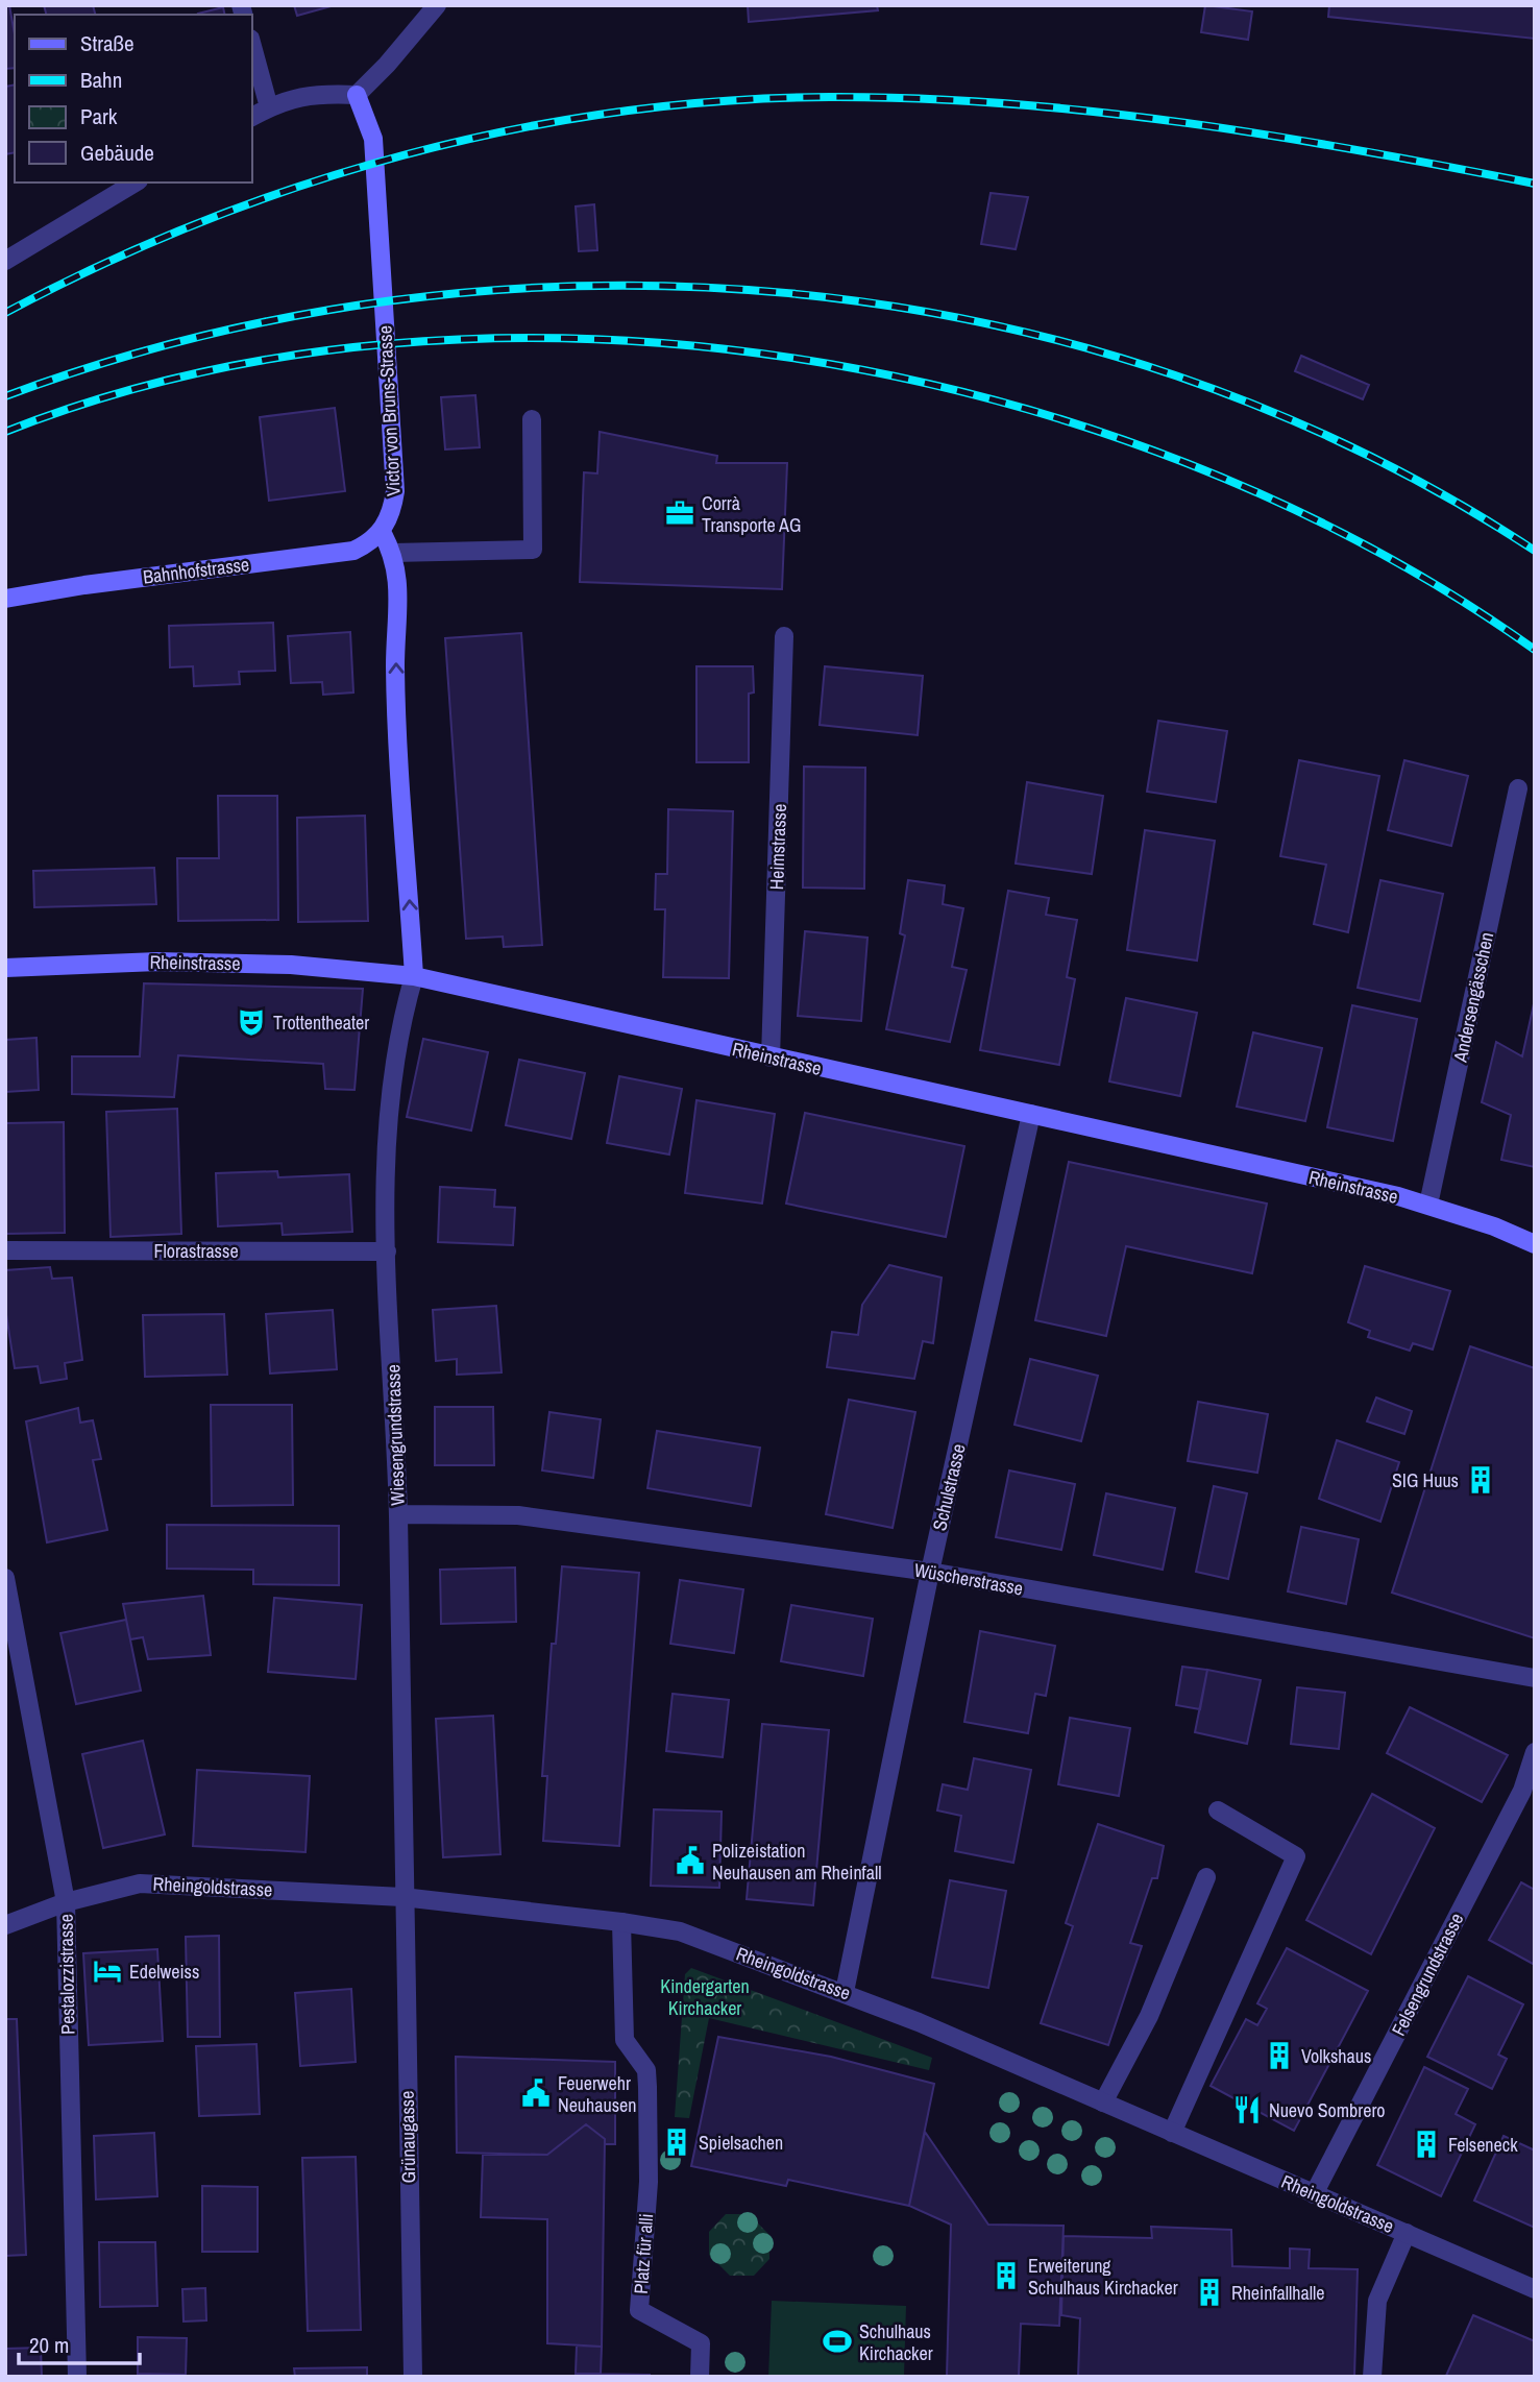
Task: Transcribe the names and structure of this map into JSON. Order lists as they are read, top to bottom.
{
  "streets": {
    "street": [
      "Victor von Bruns-Strasse",
      "Bahnhofstrasse",
      "Heimstrasse",
      "Rheinstrasse",
      "Andersengässchen",
      "Florastrasse",
      "Wiesengrundstrasse",
      "Schulstrasse",
      "Wüscherstrasse",
      "Rheingoldstrasse",
      "Pestalozzistrasse",
      "Felsengrundstrasse",
      "Grünaugasse",
      "Platz für alli"
    ]
  },
  "crossings": [
    ["Victor von Bruns-Strasse", "Bahnhofstrasse"],
    ["Heimstrasse", "Rheinstrasse"],
    ["Rheinstrasse", "Andersengässchen"],
    ["Rheinstrasse", "Wiesengrundstrasse"],
    ["Rheinstrasse", "Schulstrasse"],
    ["Florastrasse", "Wiesengrundstrasse"],
    ["Wiesengrundstrasse", "Wüscherstrasse"],
    ["Wiesengrundstrasse", "Rheingoldstrasse"],
    ["Wiesengrundstrasse", "Grünaugasse"],
    ["Schulstrasse", "Wüscherstrasse"],
    ["Schulstrasse", "Rheingoldstrasse"],
    ["Rheingoldstrasse", "Pestalozzistrasse"],
    ["Rheingoldstrasse", "Felsengrundstrasse"],
    ["Rheingoldstrasse", "Grünaugasse"],
    ["Rheingoldstrasse", "Platz für alli"]
  ],
  "parks": ["Kindergarten Kirchacker"],
  "places": {
    "office": ["Corrà Transporte AG"],
    "theatre": ["Trottentheater"],
    "building": [
      "SIG Huus",
      "Volkshaus",
      "Spielsachen",
      "Felseneck",
      "Erweiterung Schulhaus Kirchacker",
      "Rheinfallhalle"
    ],
    "public building": ["Polizeistation Neuhausen am Rheinfall", "Feuerwehr Neuhausen"],
    "hotel": ["Edelweiss"],
    "restaurant": ["Nuevo Sombrero"],
    "sports": ["Schulhaus Kirchacker"]
  },
  "legend": [
    "Straße",
    "Bahn",
    "Park",
    "Gebäude"
  ],
  "scale_bar": "20 m"
}
